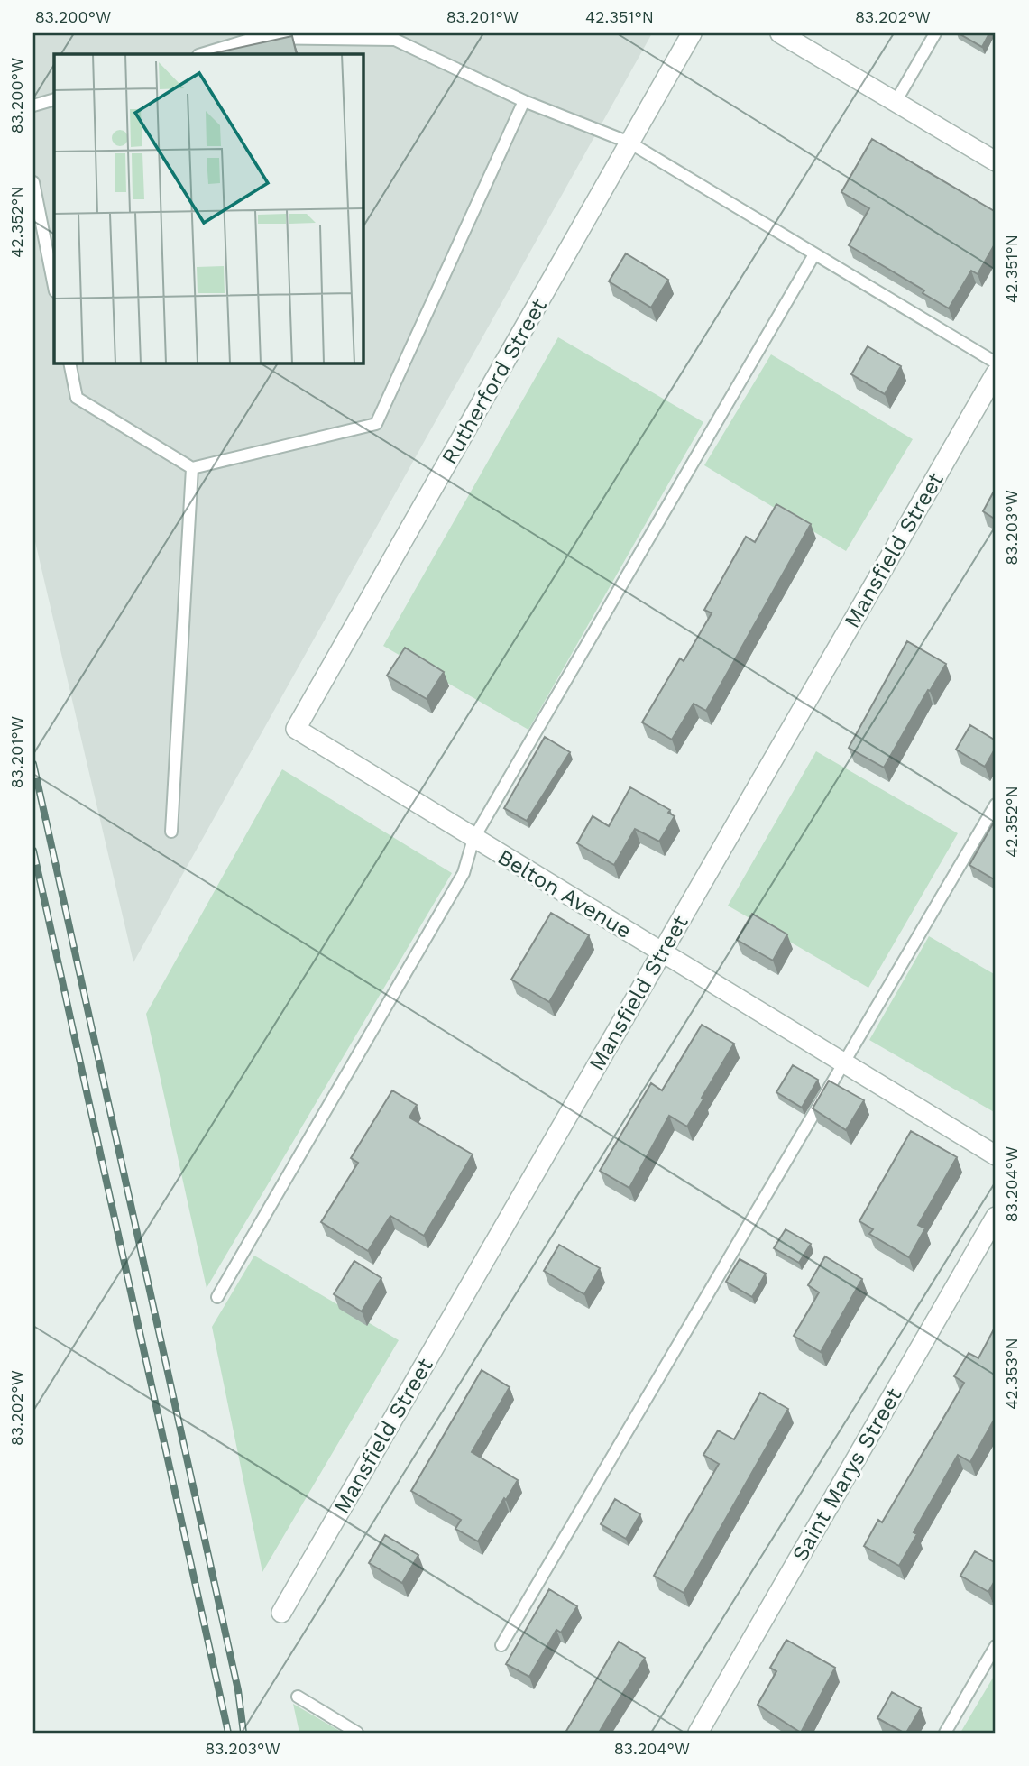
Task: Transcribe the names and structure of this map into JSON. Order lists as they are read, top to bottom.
{
  "streets": {
    "street": [
      "Rutherford Street",
      "Mansfield Street",
      "Belton Avenue",
      "Saint Marys Street"
    ]
  },
  "crossings": [
    ["Rutherford Street", "Belton Avenue"],
    ["Mansfield Street", "Belton Avenue"]
  ],
  "coordinates": [
    "83.200°W",
    "83.201°W",
    "42.351°N",
    "83.202°W",
    "42.352°N",
    "83.203°W",
    "83.204°W",
    "42.353°N"
  ]
}
